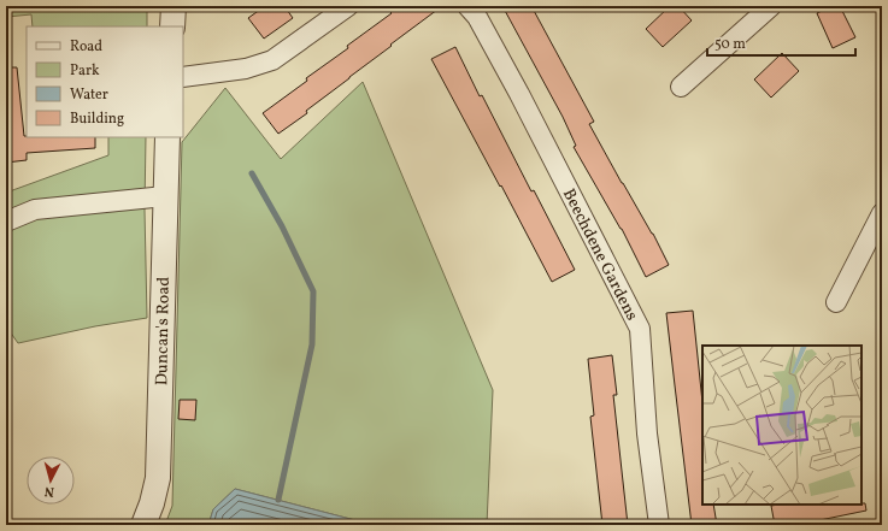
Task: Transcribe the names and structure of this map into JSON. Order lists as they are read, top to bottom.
{
  "streets": {
    "street": ["Beechdene Gardens", "Duncan's Road"]
  },
  "legend": [
    "Road",
    "Park",
    "Water",
    "Building"
  ],
  "scale_bar": "50 m",
  "north": "bottom"
}
